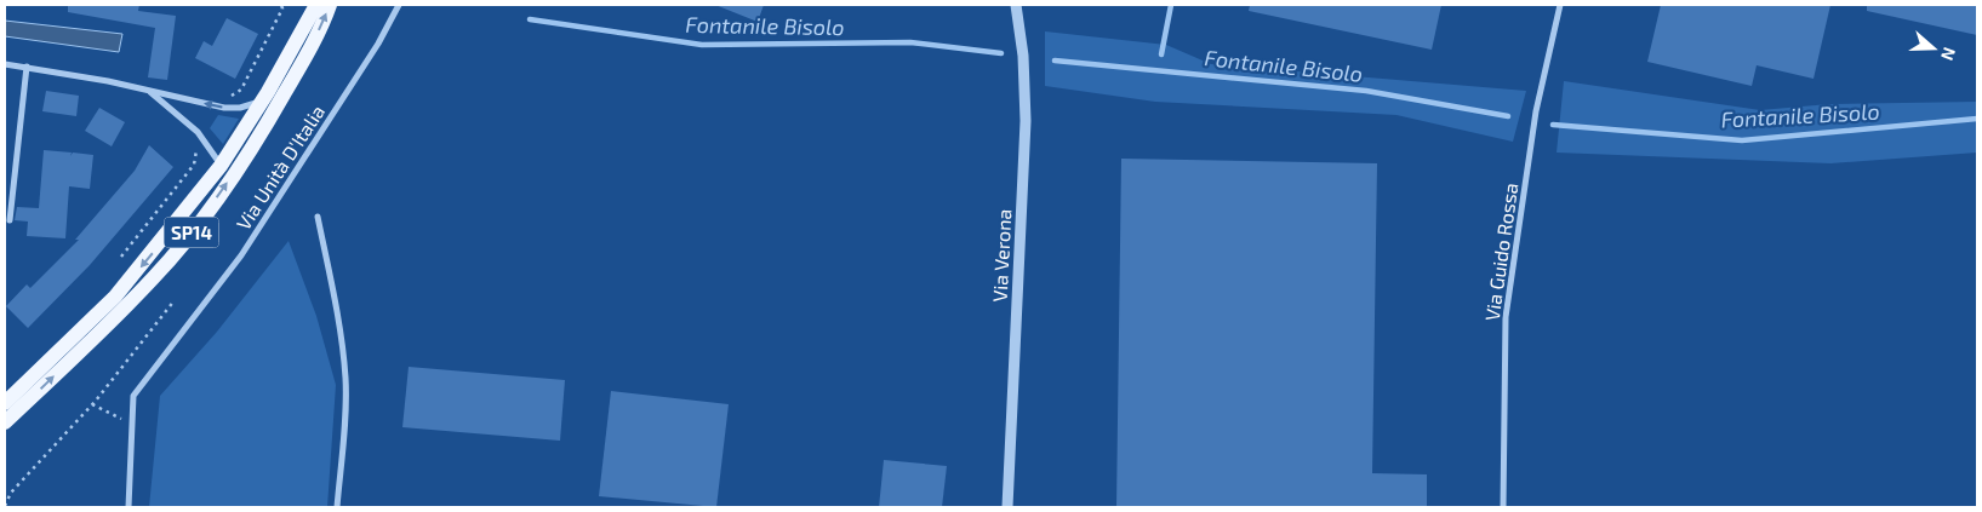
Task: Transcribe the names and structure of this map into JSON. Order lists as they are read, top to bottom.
{
  "streets": {
    "main road": ["SP14"],
    "street": ["Via Unità D'Italia", "Via Guido Rossa", "Via Verona"]
  },
  "water": ["Fontanile Bisolo"],
  "north": "right"
}
